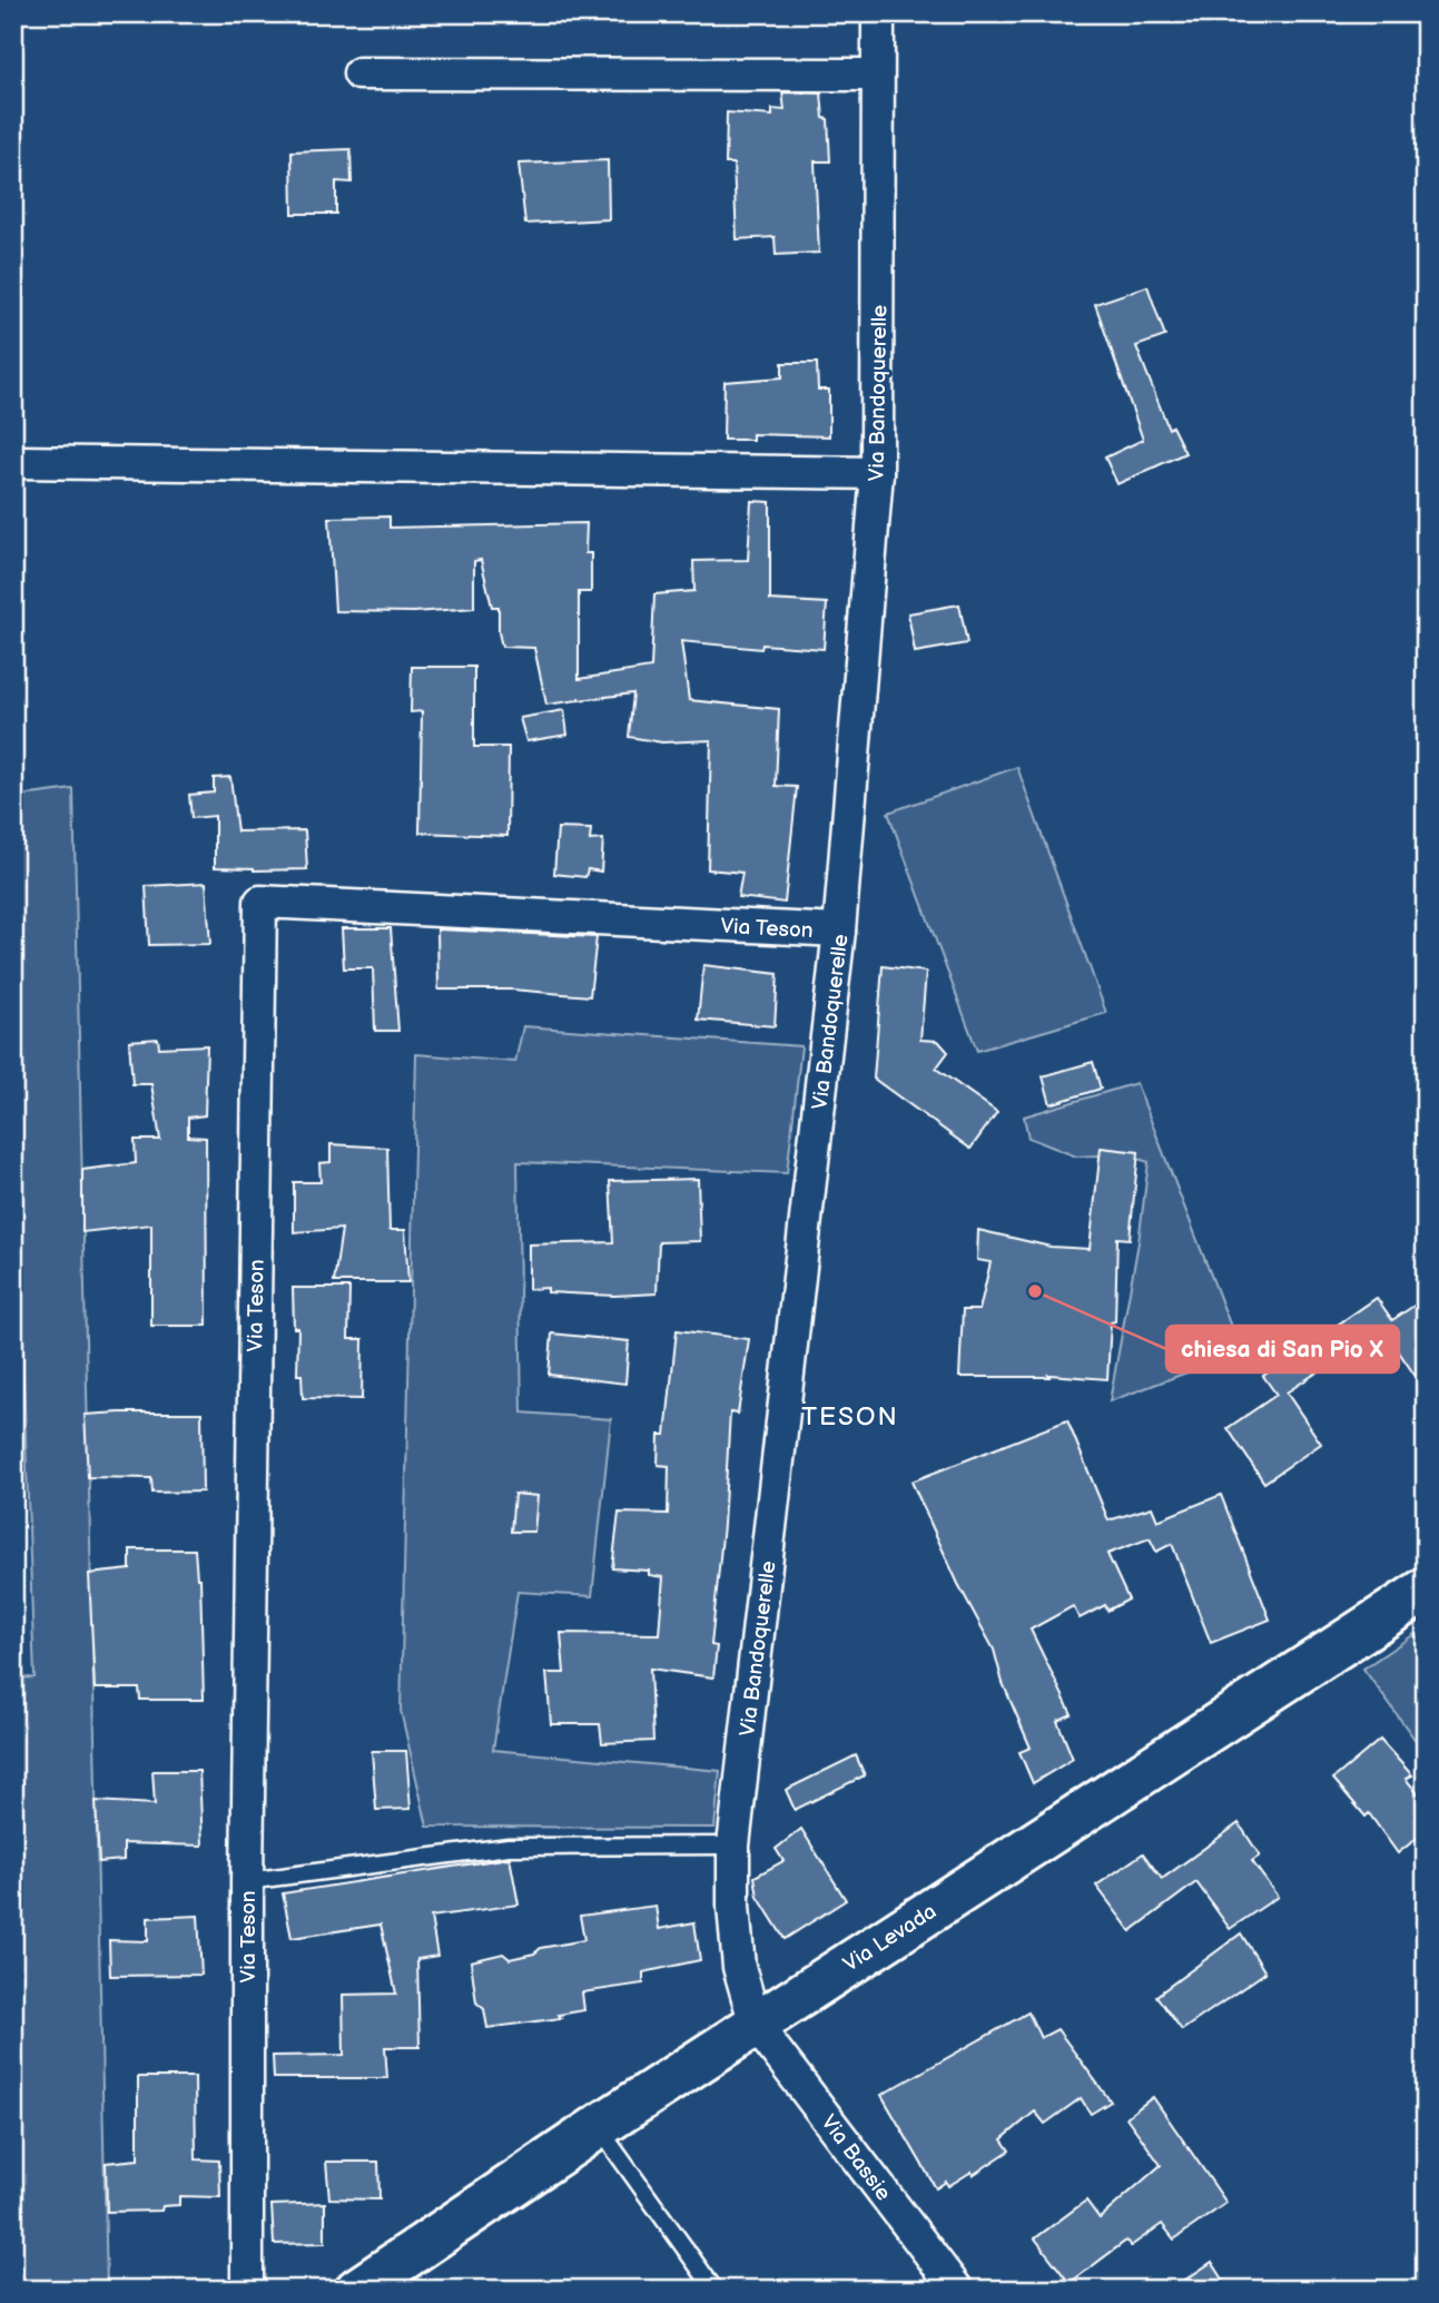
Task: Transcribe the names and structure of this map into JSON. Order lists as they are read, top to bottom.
{
  "streets": {
    "main road": ["Via Levada"],
    "street": ["Via Bandoquerelle", "Via Teson", "Via Bassie"]
  },
  "crossings": [
    ["Via Bandoquerelle", "Via Teson"],
    ["Via Bandoquerelle", "Via Levada"],
    ["Via Bandoquerelle", "Via Bassie"],
    ["Via Levada", "Via Bassie"]
  ],
  "districts": ["TESON"],
  "places": ["chiesa di San Pio X"]
}
